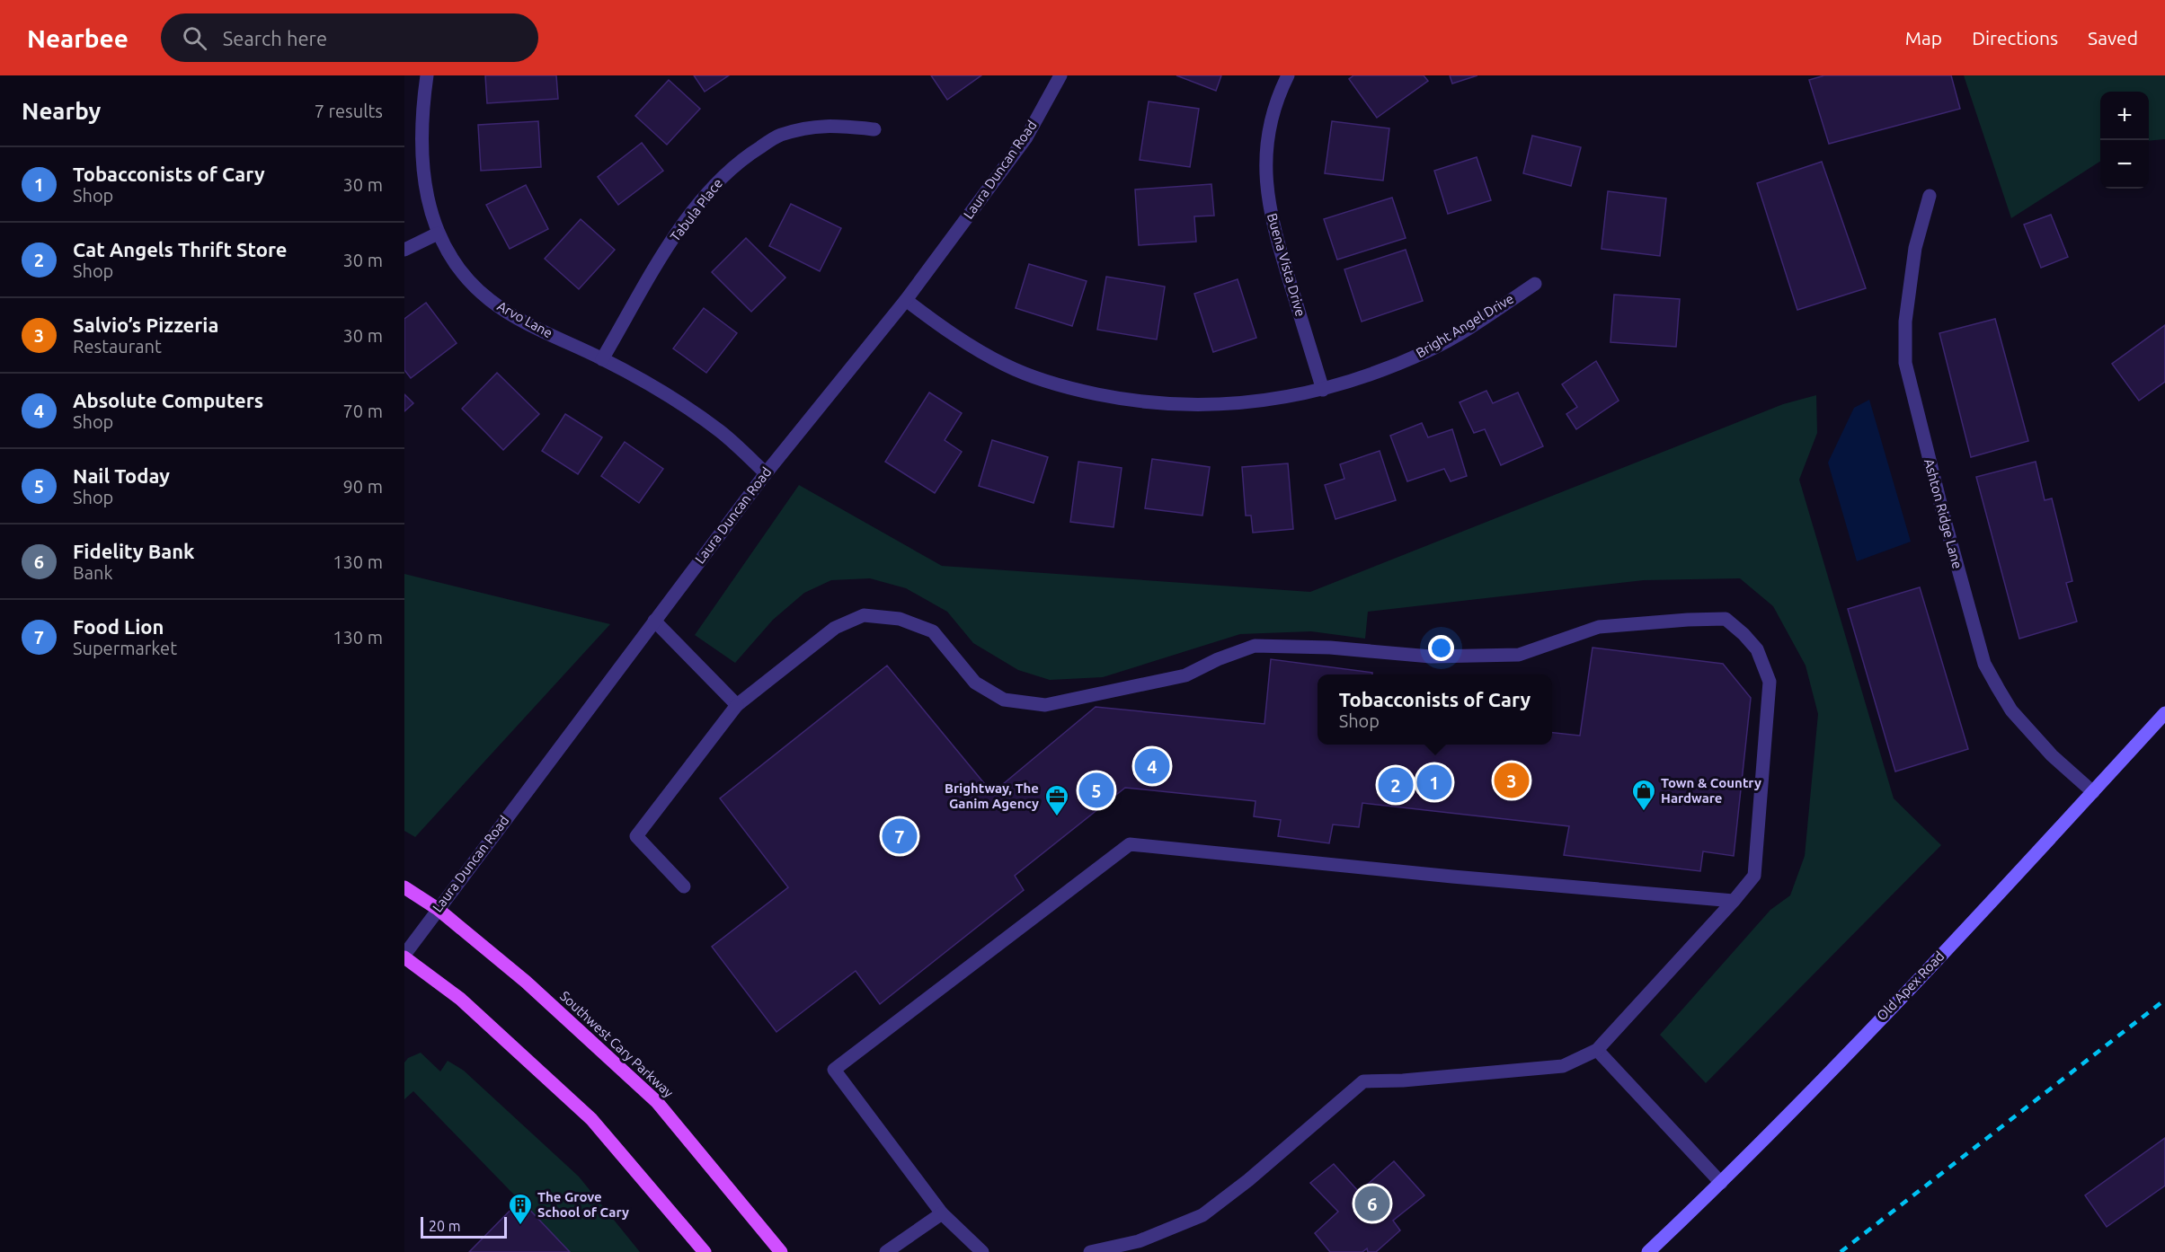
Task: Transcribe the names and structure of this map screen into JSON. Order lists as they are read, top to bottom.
{
  "streets": {
    "main road": ["Old Apex Road", "Southwest Cary Parkway"],
    "street": [
      "Laura Duncan Road",
      "Tabula Place",
      "Buena Vista Drive",
      "Arvo Lane",
      "Bright Angel Drive",
      "Ashton Ridge Lane"
    ]
  },
  "crossings": [
    ["Laura Duncan Road", "Arvo Lane"],
    ["Laura Duncan Road", "Bright Angel Drive"],
    ["Laura Duncan Road", "Southwest Cary Parkway"],
    ["Tabula Place", "Arvo Lane"],
    ["Buena Vista Drive", "Bright Angel Drive"],
    ["Ashton Ridge Lane", "Old Apex Road"]
  ],
  "places": {
    "shop": ["Town & Country Hardware"],
    "office": ["Brightway, The Ganim Agency"],
    "building": ["The Grove School of Cary"]
  },
  "scale_bar": "20 m",
  "page": {
    "header": "Nearbee",
    "search": "Search here",
    "nav": ["Map", "Directions", "Saved"],
    "heading": ["Nearby", "7 results"],
    "map_buttons": ["+", "−"],
    "list": [
      {
        "mark": "1",
        "name": "Tobacconists of Cary",
        "note": "Shop",
        "value": "30 m"
      },
      {
        "mark": "2",
        "name": "Cat Angels Thrift Store",
        "note": "Shop",
        "value": "30 m"
      },
      {
        "mark": "3",
        "name": "Salvio’s Pizzeria",
        "note": "Restaurant",
        "value": "30 m"
      },
      {
        "mark": "4",
        "name": "Absolute Computers",
        "note": "Shop",
        "value": "70 m"
      },
      {
        "mark": "5",
        "name": "Nail Today",
        "note": "Shop",
        "value": "90 m"
      },
      {
        "mark": "6",
        "name": "Fidelity Bank",
        "note": "Bank",
        "value": "130 m"
      },
      {
        "mark": "7",
        "name": "Food Lion",
        "note": "Supermarket",
        "value": "130 m"
      }
    ],
    "popup": ["Tobacconists of Cary", "Shop"],
    "pins": [
      "4",
      "3",
      "1",
      "2",
      "5",
      "7",
      "6"
    ],
    "scale": "20 m"
  }
}
